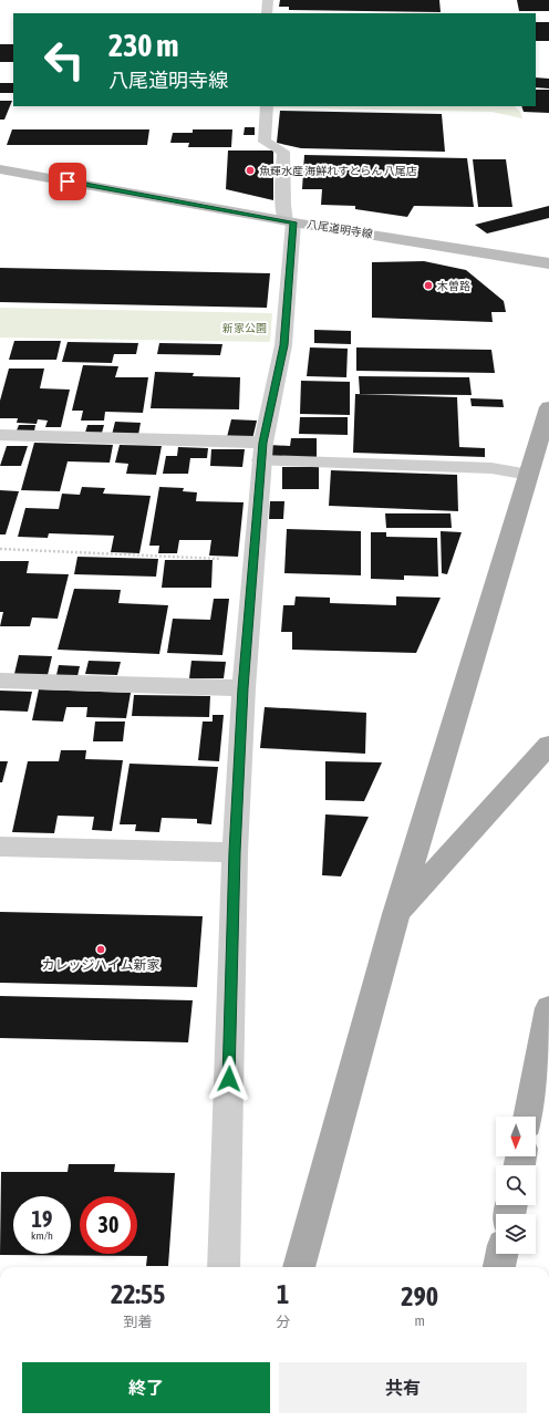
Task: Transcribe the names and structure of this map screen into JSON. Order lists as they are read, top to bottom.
{
  "streets": {
    "main road": ["八尾道明寺線"]
  },
  "parks": ["新家公園"],
  "places": ["魚輝水産 海鮮れすとらん 八尾店", "木曽路", "カレッジハイム新家"],
  "north": "bottom",
  "page": {
    "turn": ["230 m", "八尾道明寺線"],
    "speed": "19 km/h",
    "limit": "30",
    "eta": [
      "22:55",
      "到着",
      "1",
      "分",
      "290",
      "m"
    ],
    "buttons": ["終了", "共有"]
  }
}
